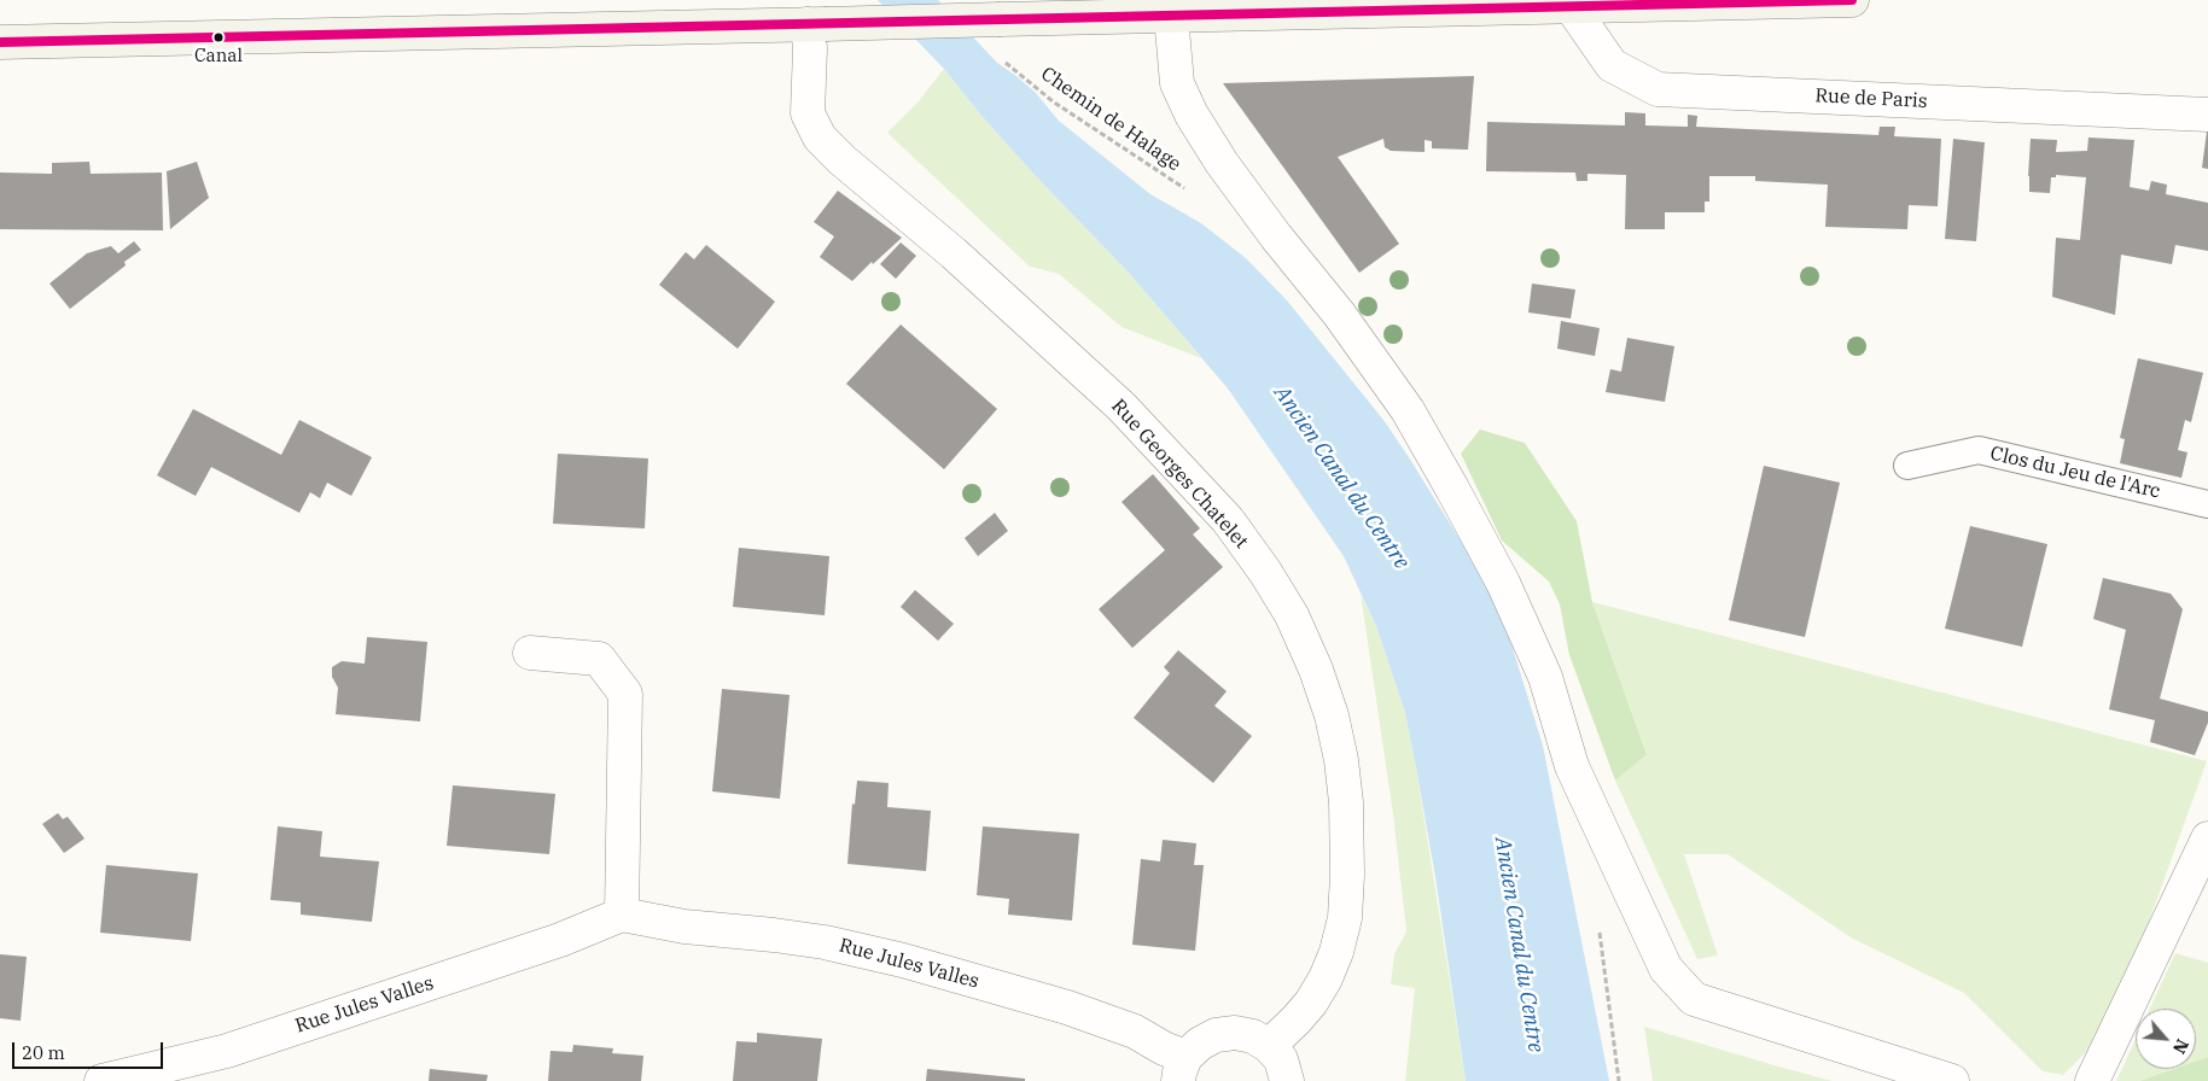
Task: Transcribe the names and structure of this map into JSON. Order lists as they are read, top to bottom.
{
  "streets": {
    "street": ["Rue de Paris", "Rue Georges Chatelet", "Rue Jules Valles"],
    "lane": ["Clos du Jeu de l'Arc"],
    "path": ["Chemin de Halage"]
  },
  "water": ["Ancien Canal du Centre"],
  "places": ["Canal"],
  "scale_bar": "20 m",
  "north": "bottom right"
}
